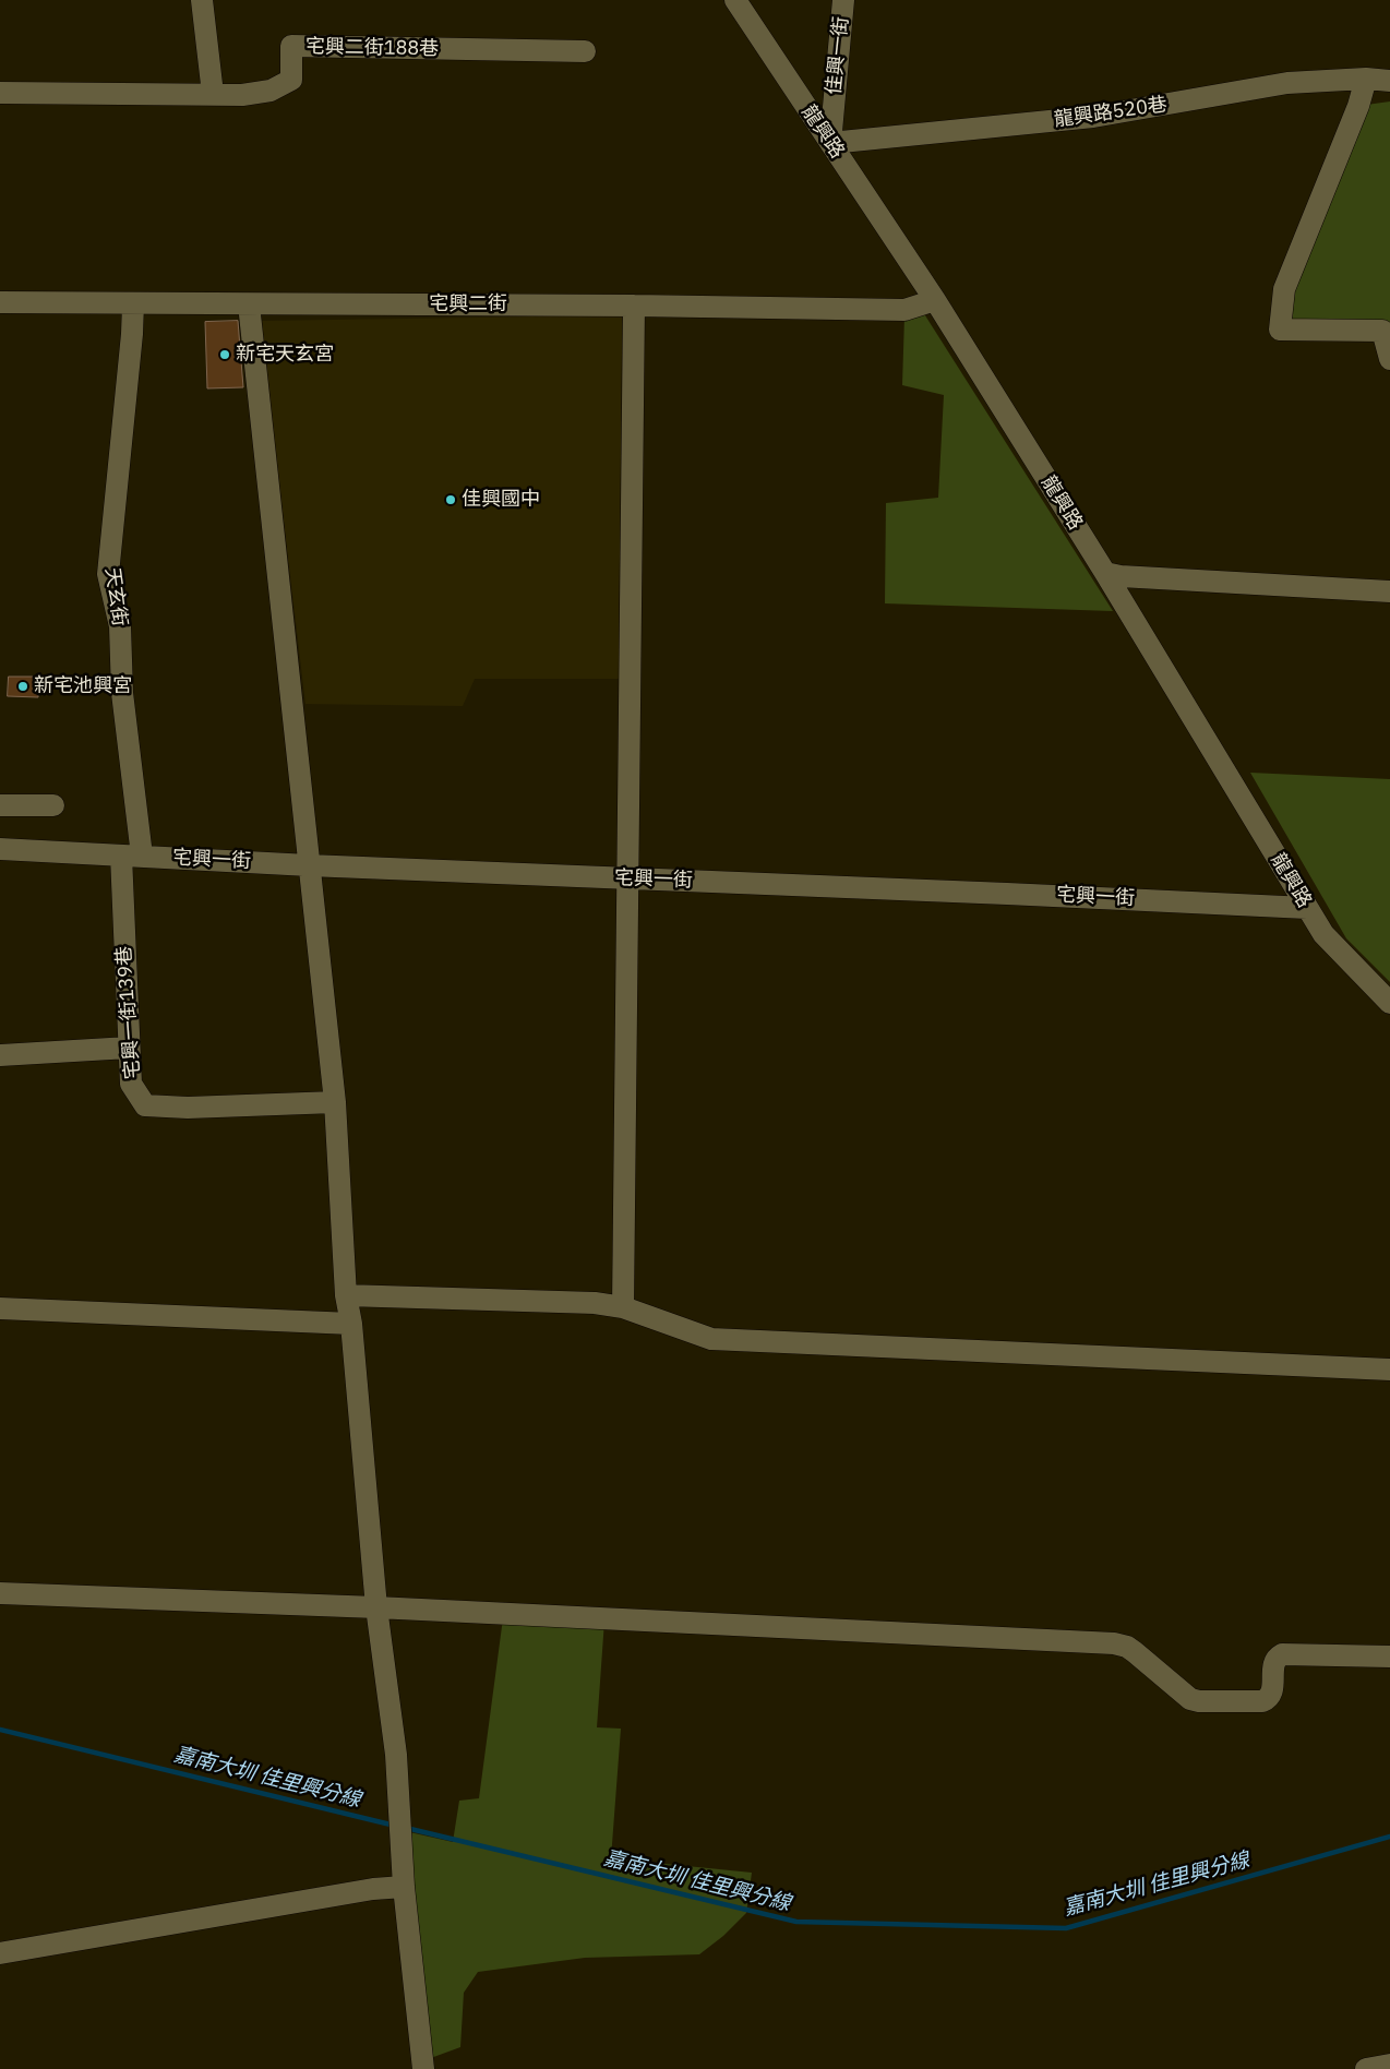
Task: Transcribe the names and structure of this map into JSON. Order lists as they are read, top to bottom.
{
  "streets": {
    "street": [
      "宅興二街188巷",
      "佳興一街",
      "龍興路520巷",
      "龍興路",
      "宅興二街",
      "天玄街",
      "宅興一街",
      "宅興一街139巷"
    ]
  },
  "crossings": [
    ["佳興一街", "龍興路520巷"],
    ["佳興一街", "龍興路"],
    ["龍興路520巷", "龍興路"],
    ["龍興路", "宅興二街"],
    ["龍興路", "宅興一街"],
    ["宅興二街", "天玄街"],
    ["天玄街", "宅興一街"],
    ["天玄街", "宅興一街139巷"],
    ["宅興一街", "宅興一街139巷"]
  ],
  "water": ["嘉南大圳 佳里興分線"],
  "places": ["新宅天玄宮", "佳興國中", "新宅池興宮"]
}
